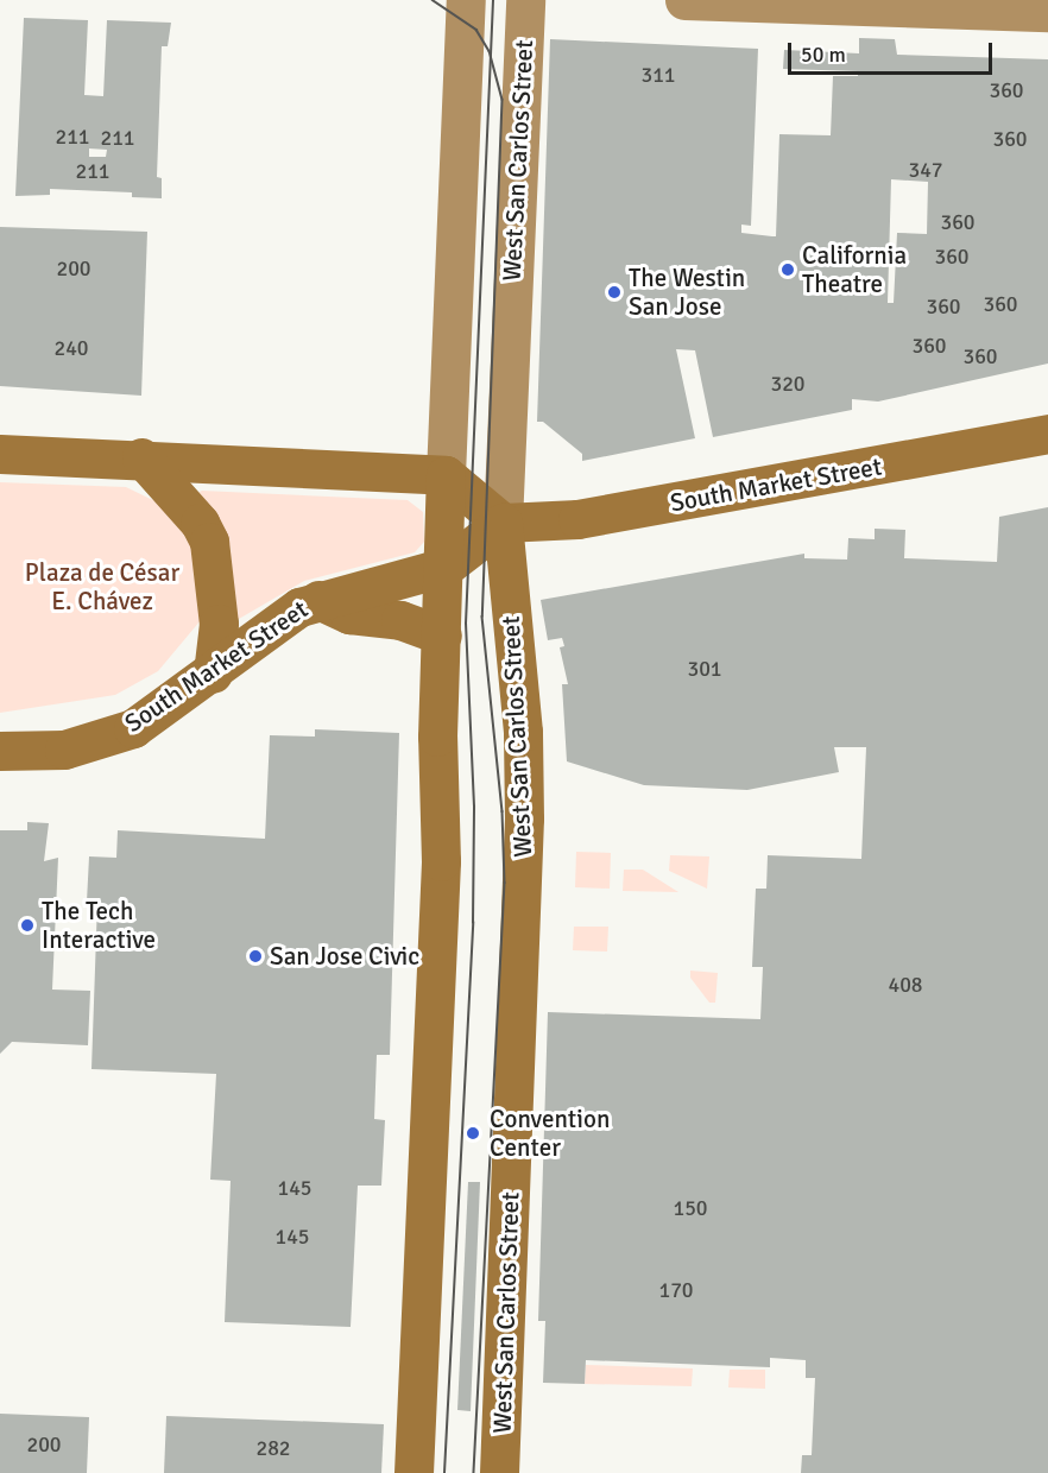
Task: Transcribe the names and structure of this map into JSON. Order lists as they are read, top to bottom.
{
  "streets": {
    "main road": ["West San Carlos Street", "South Market Street"]
  },
  "crossings": [
    ["West San Carlos Street", "South Market Street"]
  ],
  "parks": ["Plaza de César E. Chávez"],
  "places": [
    "California Theatre",
    "The Westin San Jose",
    "The Tech Interactive",
    "San Jose Civic",
    "Convention Center"
  ],
  "house_numbers": [
    "311",
    "360",
    "211",
    "211",
    "360",
    "347",
    "211",
    "360",
    "360",
    "200",
    "360",
    "360",
    "360",
    "240",
    "360",
    "320",
    "301",
    "408",
    "145",
    "150",
    "145",
    "170",
    "200",
    "282"
  ],
  "scale_bar": "50 m"
}
